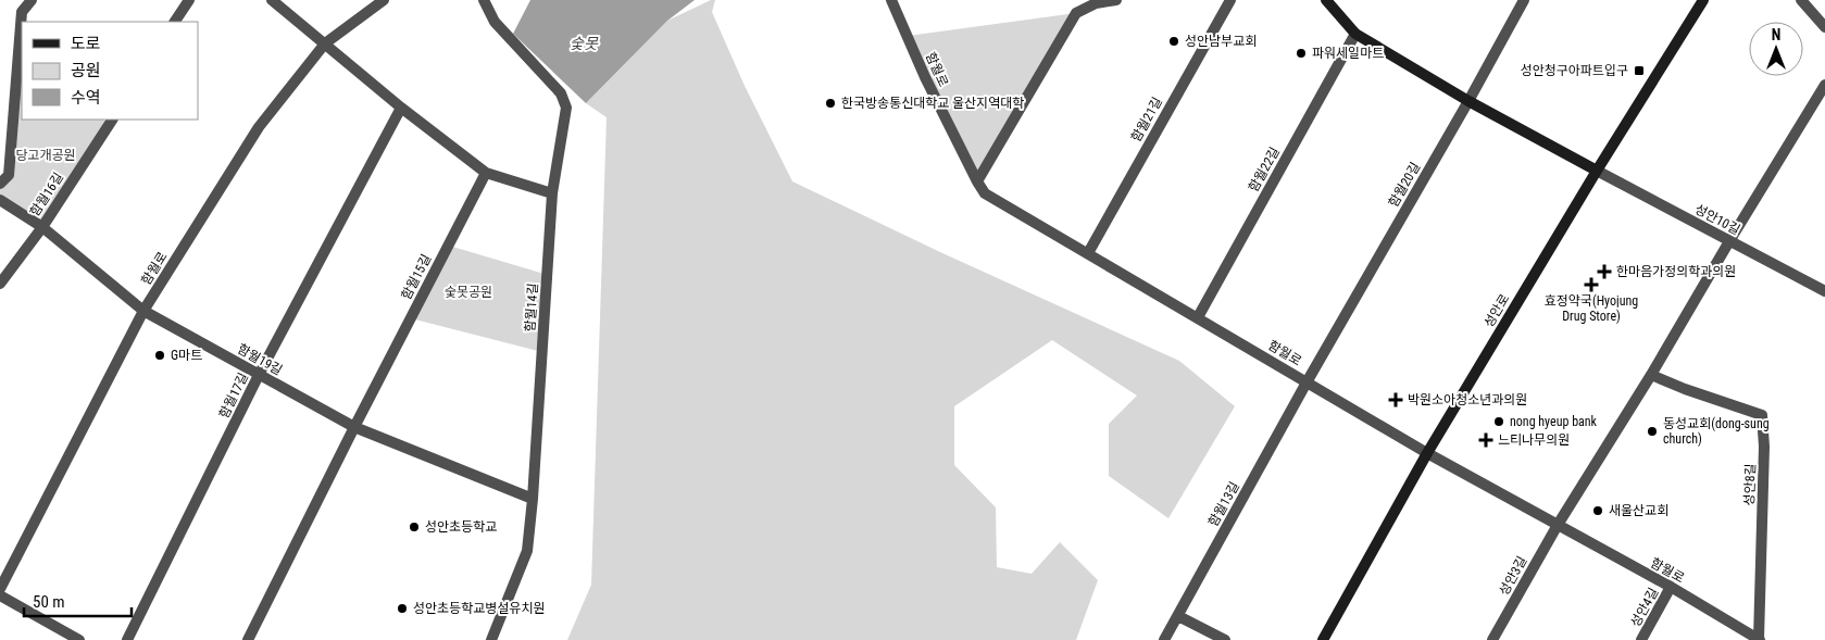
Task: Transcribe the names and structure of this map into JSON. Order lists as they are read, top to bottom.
{
  "streets": {
    "street": [
      "함월로",
      "함월21길",
      "함월22길",
      "함월20길",
      "함월16길",
      "성안10길",
      "함월15길",
      "함월14길",
      "성안로",
      "함월19길",
      "함월17길",
      "성안8길",
      "함월13길",
      "성안3길",
      "성안4길"
    ]
  },
  "crossings": [
    ["함월로", "함월21길"],
    ["함월로", "함월22길"],
    ["함월로", "함월20길"],
    ["함월로", "성안로"],
    ["함월로", "함월19길"],
    ["함월로", "성안8길"],
    ["함월로", "함월13길"],
    ["함월로", "성안3길"],
    ["함월로", "성안4길"],
    ["함월20길", "함월13길"],
    ["함월16길", "함월19길"],
    ["성안10길", "성안로"],
    ["함월15길", "함월19길"],
    ["함월14길", "함월19길"],
    ["함월19길", "함월17길"]
  ],
  "water": ["숯못"],
  "parks": ["당고개공원", "숯못공원"],
  "places": {
    "other": [
      "성안남부교회",
      "파워세일마트",
      "한국방송통신대학교 울산지역대학",
      "G마트",
      "nong hyeup bank",
      "동성교회(dong-sung church)",
      "새울산교회",
      "성안초등학교",
      "성안초등학교병설유치원"
    ],
    "transit": ["성안청구아파트입구"],
    "health": [
      "한마음가정의학과의원",
      "효정약국(Hyojung Drug Store)",
      "박원소아청소년과의원",
      "느티나무의원"
    ]
  },
  "legend": ["도로", "공원", "수역"],
  "scale_bar": "50 m",
  "north": "top"
}
